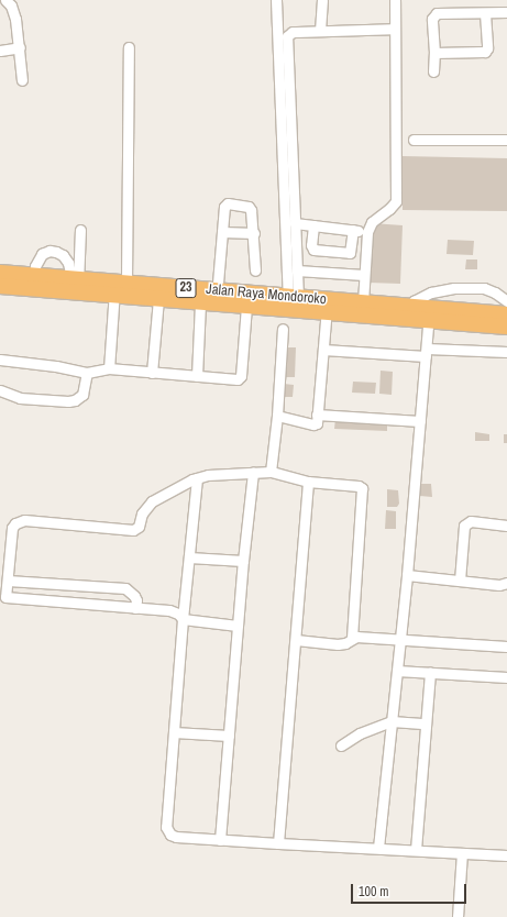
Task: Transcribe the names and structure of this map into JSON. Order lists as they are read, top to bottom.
{
  "streets": {
    "highway": ["23", "Jalan Raya Mondoroko"]
  },
  "scale_bar": "100 m"
}
